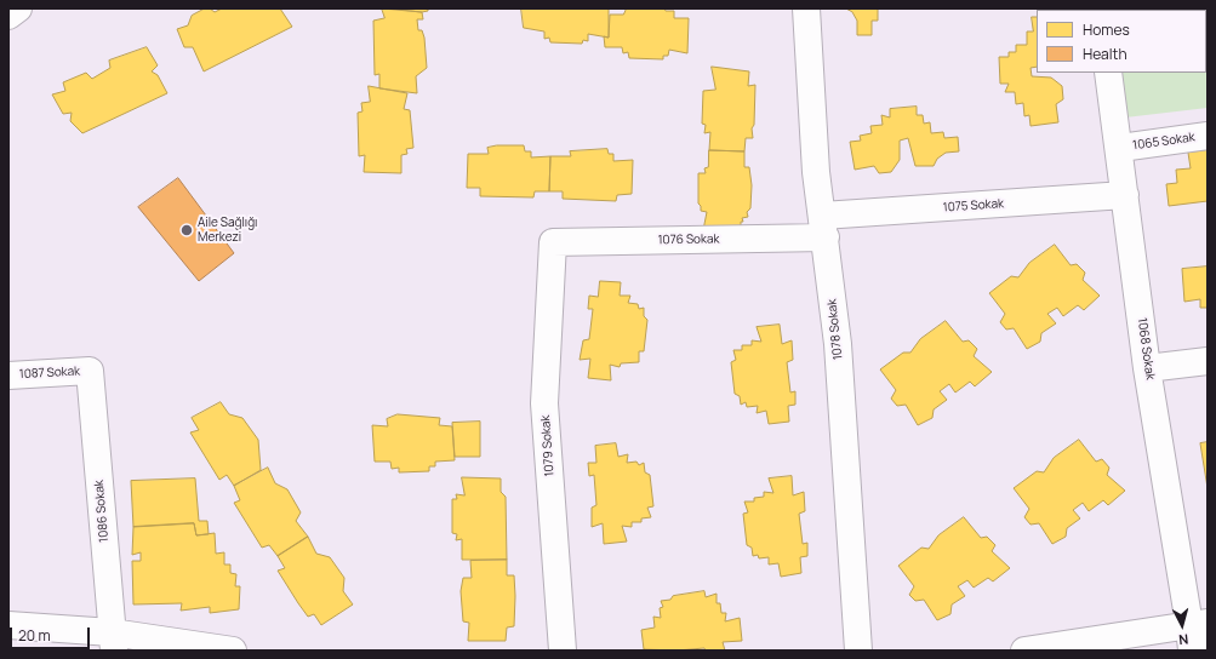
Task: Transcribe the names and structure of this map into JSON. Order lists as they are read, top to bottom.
{
  "streets": {
    "street": [
      "1065 Sokak",
      "1075 Sokak",
      "1076 Sokak",
      "1078 Sokak",
      "1068 Sokak",
      "1087 Sokak",
      "1079 Sokak",
      "1086 Sokak"
    ]
  },
  "crossings": [
    ["1065 Sokak", "1068 Sokak"],
    ["1075 Sokak", "1076 Sokak"],
    ["1075 Sokak", "1078 Sokak"],
    ["1075 Sokak", "1068 Sokak"],
    ["1076 Sokak", "1078 Sokak"],
    ["1076 Sokak", "1079 Sokak"],
    ["1087 Sokak", "1086 Sokak"]
  ],
  "places": ["Aile Sağlığı Merkezi"],
  "legend": ["Homes", "Health"],
  "scale_bar": "20 m",
  "north": "bottom"
}
